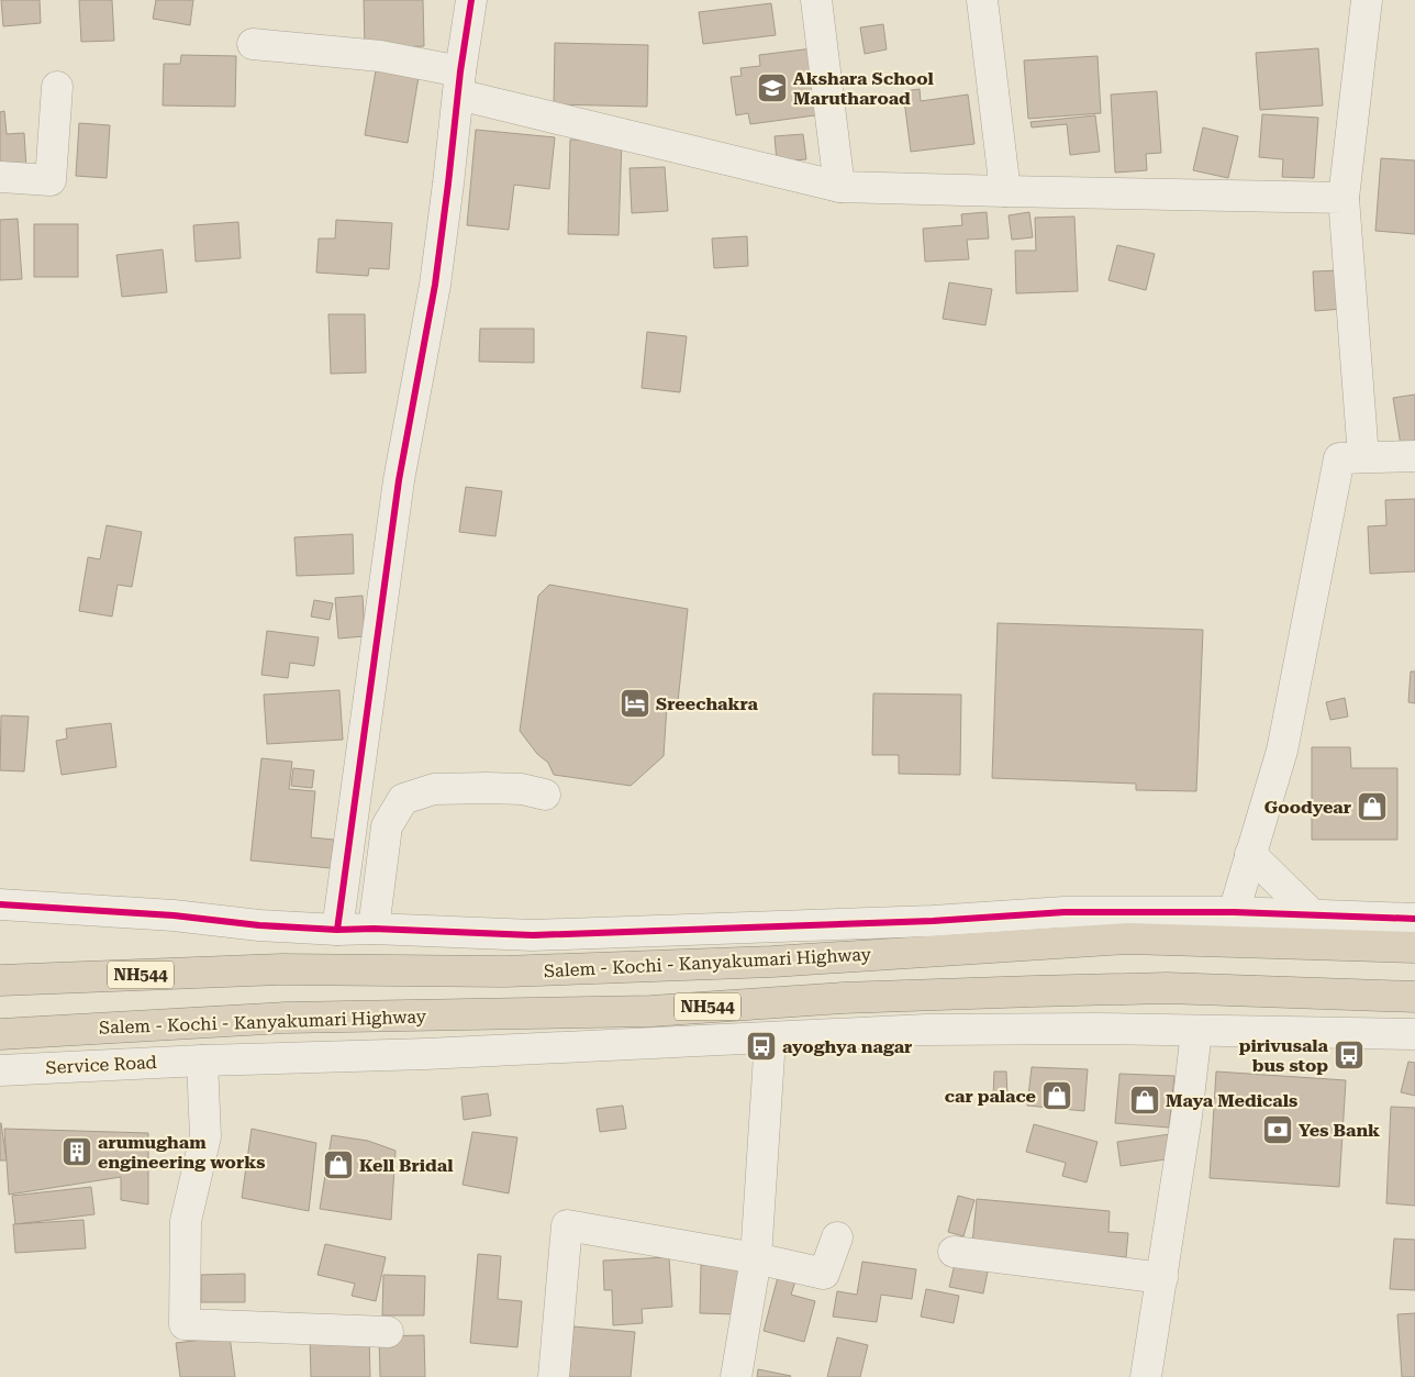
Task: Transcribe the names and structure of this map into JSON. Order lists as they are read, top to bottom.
{
  "streets": {
    "highway": ["Salem - Kochi - Kanyakumari Highway", "NH544"],
    "street": ["Service Road"]
  },
  "places": {
    "school or university": ["Akshara School Marutharoad"],
    "hotel": ["Sreechakra"],
    "shop": [
      "Goodyear",
      "car palace",
      "Maya Medicals",
      "Kell Bridal"
    ],
    "bus stop": ["ayoghya nagar", "pirivusala bus stop"],
    "bank": ["Yes Bank"],
    "building": ["arumugham engineering works"]
  }
}
